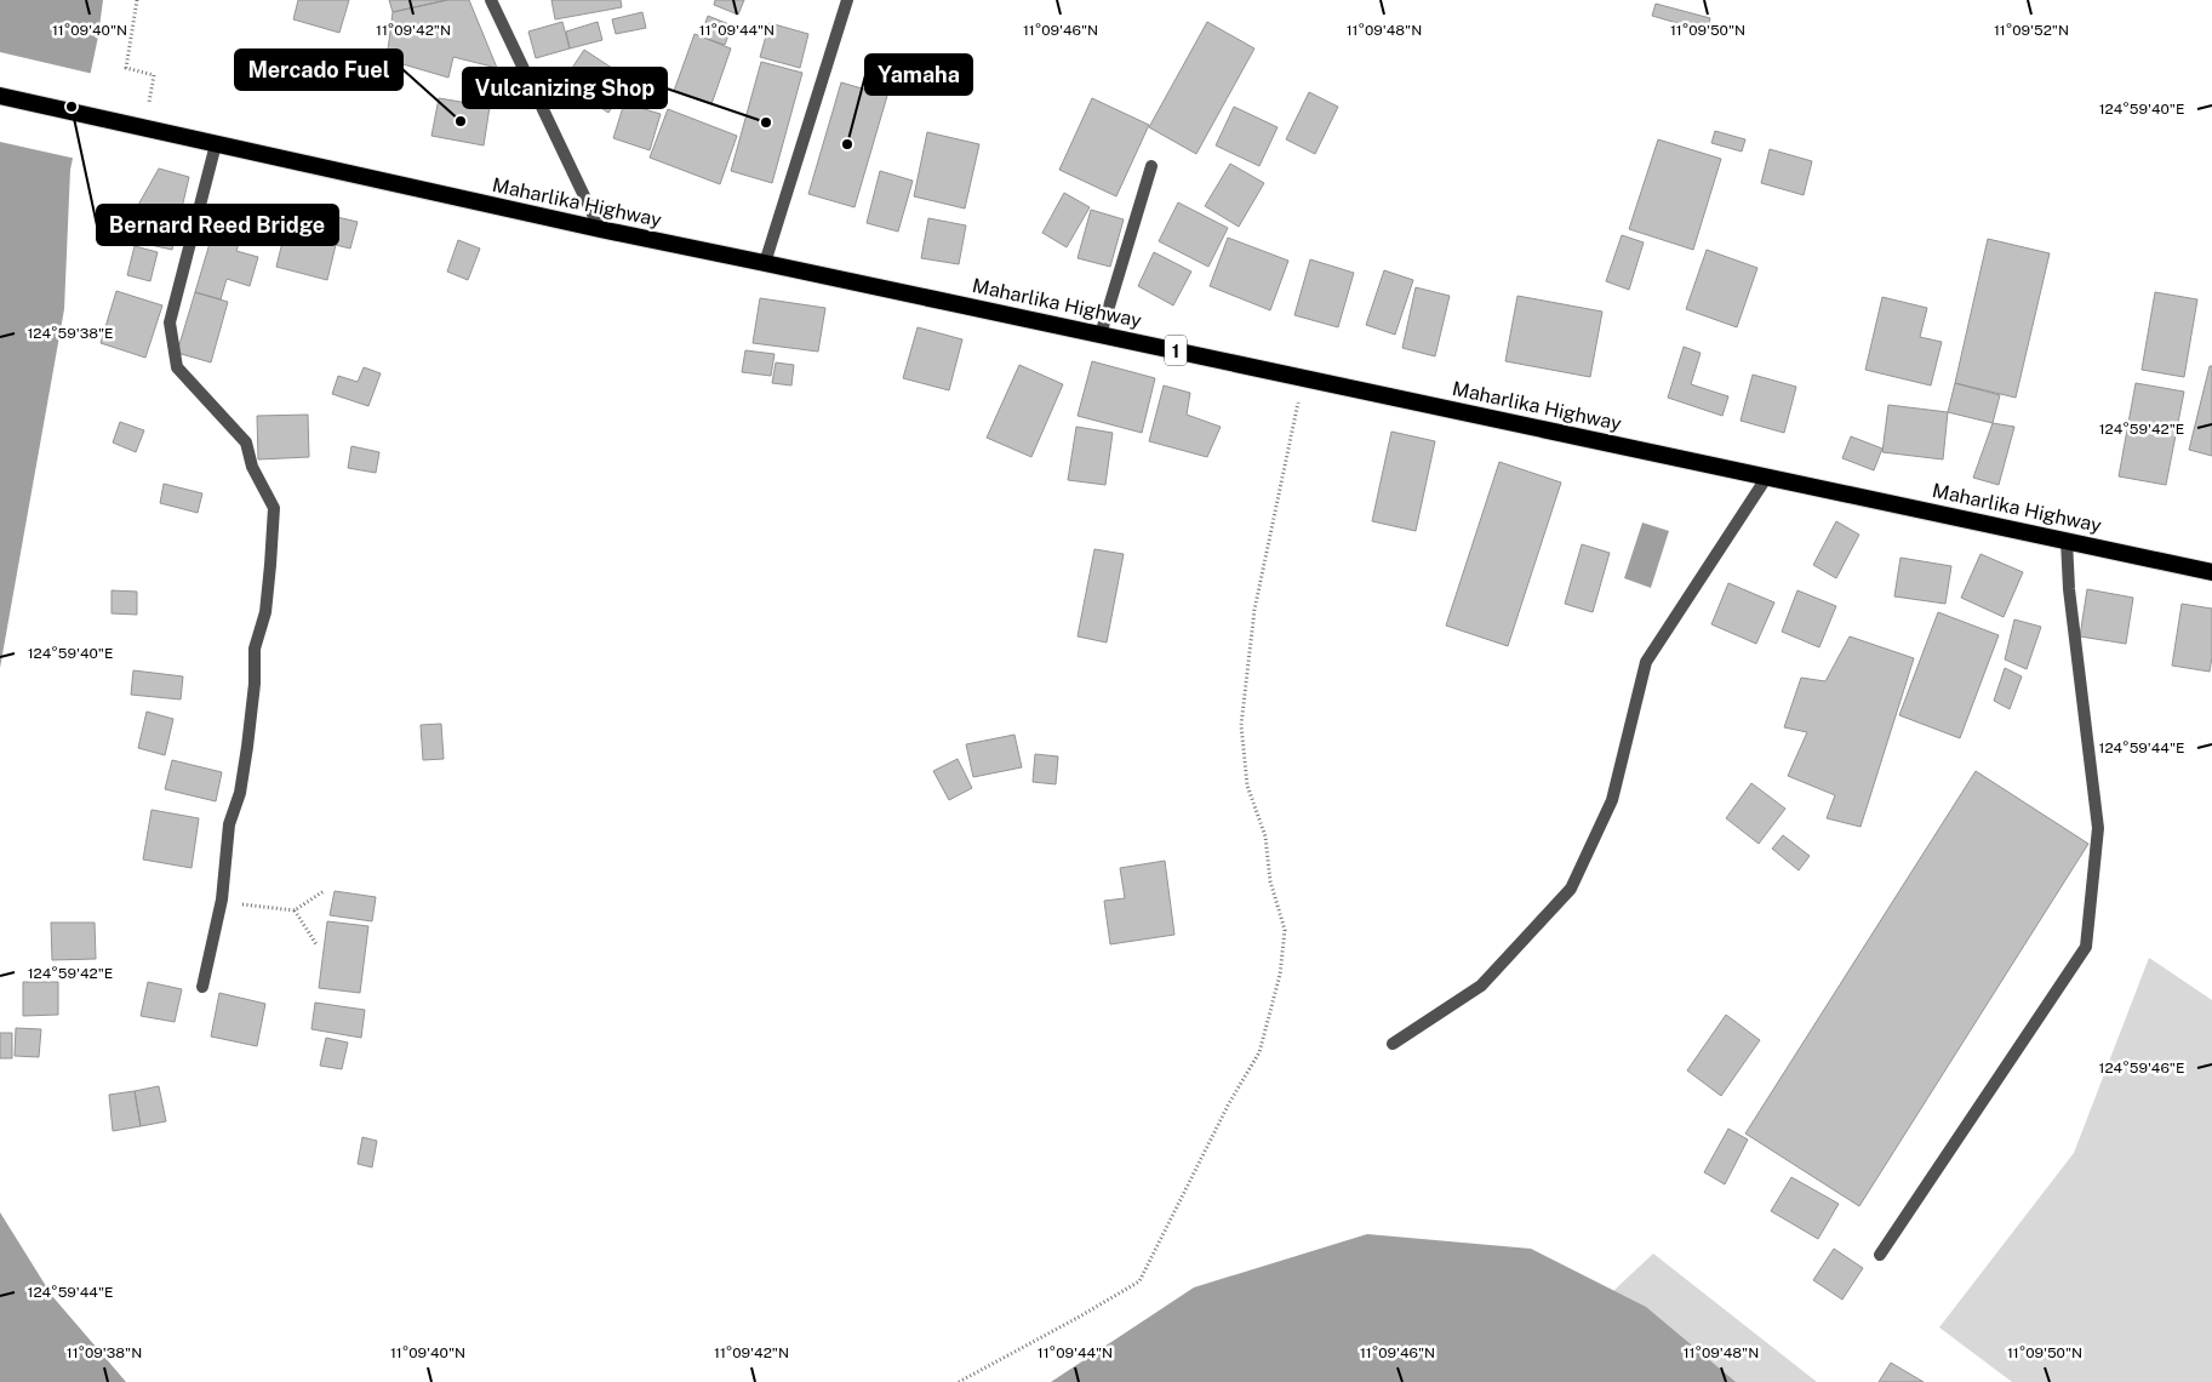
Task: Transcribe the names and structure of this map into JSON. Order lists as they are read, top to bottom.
{
  "streets": {
    "highway": ["Maharlika Highway", "1"]
  },
  "places": [
    "Bernard Reed Bridge",
    "Mercado Fuel",
    "Vulcanizing Shop",
    "Yamaha"
  ],
  "coordinates": [
    "11°09'40\"N",
    "11°09'42\"N",
    "11°09'44\"N",
    "11°09'46\"N",
    "11°09'48\"N",
    "11°09'50\"N",
    "11°09'52\"N",
    "124°59'40\"E",
    "124°59'38\"E",
    "124°59'42\"E",
    "124°59'44\"E",
    "124°59'46\"E",
    "11°09'38\"N"
  ]
}
